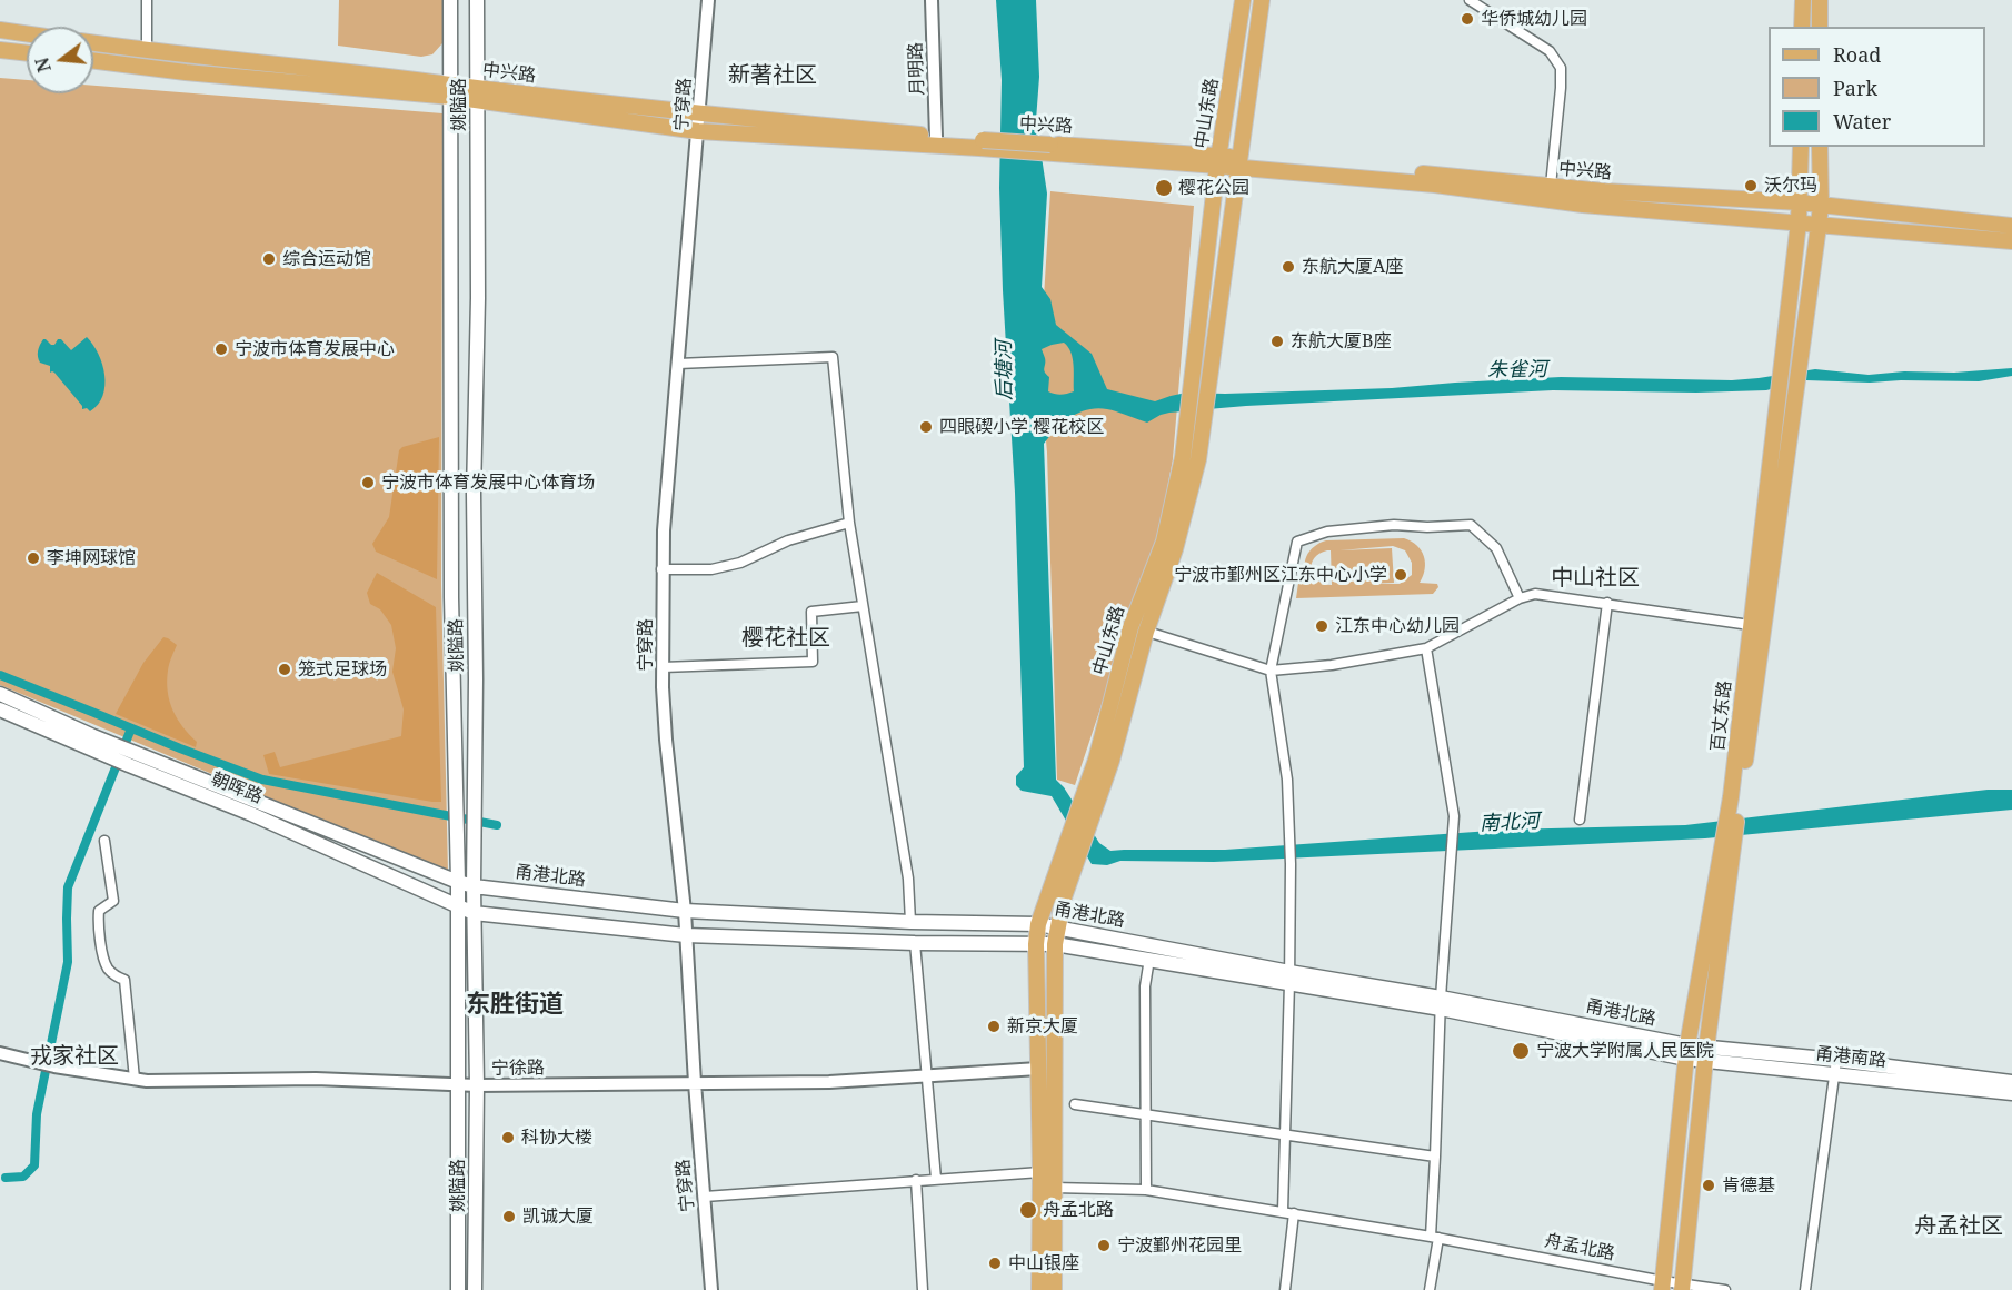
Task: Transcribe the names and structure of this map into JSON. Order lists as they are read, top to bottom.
{
  "streets": {
    "main road": [
      "中兴路",
      "姚隘路",
      "中山东路",
      "百丈东路",
      "朝晖路",
      "甬港北路",
      "甬港南路"
    ],
    "street": [
      "月明路",
      "宁穿路",
      "宁徐路",
      "舟孟北路"
    ]
  },
  "crossings": [
    ["月明路", "中兴路"],
    ["中兴路", "姚隘路"],
    ["中兴路", "宁穿路"],
    ["中兴路", "中山东路"],
    ["中兴路", "百丈东路"],
    ["姚隘路", "朝晖路"],
    ["姚隘路", "甬港北路"],
    ["姚隘路", "宁徐路"],
    ["宁穿路", "甬港北路"],
    ["宁穿路", "宁徐路"],
    ["中山东路", "甬港北路"],
    ["中山东路", "宁徐路"],
    ["中山东路", "舟孟北路"],
    ["百丈东路", "甬港北路"],
    ["百丈东路", "甬港南路"],
    ["百丈东路", "舟孟北路"],
    ["朝晖路", "甬港北路"],
    ["甬港北路", "甬港南路"]
  ],
  "districts": [
    "新著社区",
    "中山社区",
    "樱花社区",
    "东胜街道",
    "戎家社区",
    "舟孟社区"
  ],
  "water": ["后塘河", "朱雀河", "南北河"],
  "places": [
    "华侨城幼儿园",
    "沃尔玛",
    "樱花公园",
    "综合运动馆",
    "东航大厦A座",
    "东航大厦B座",
    "宁波市体育发展中心",
    "四眼碶小学 樱花校区",
    "宁波市体育发展中心体育场",
    "李坤网球馆",
    "宁波市鄞州区江东中心小学",
    "江东中心幼儿园",
    "笼式足球场",
    "新京大厦",
    "宁波大学附属人民医院",
    "科协大楼",
    "肯德基",
    "舟孟北路",
    "凯诚大厦",
    "宁波鄞州花园里",
    "中山银座"
  ],
  "legend": ["Road", "Park", "Water"],
  "north": "left"
}
